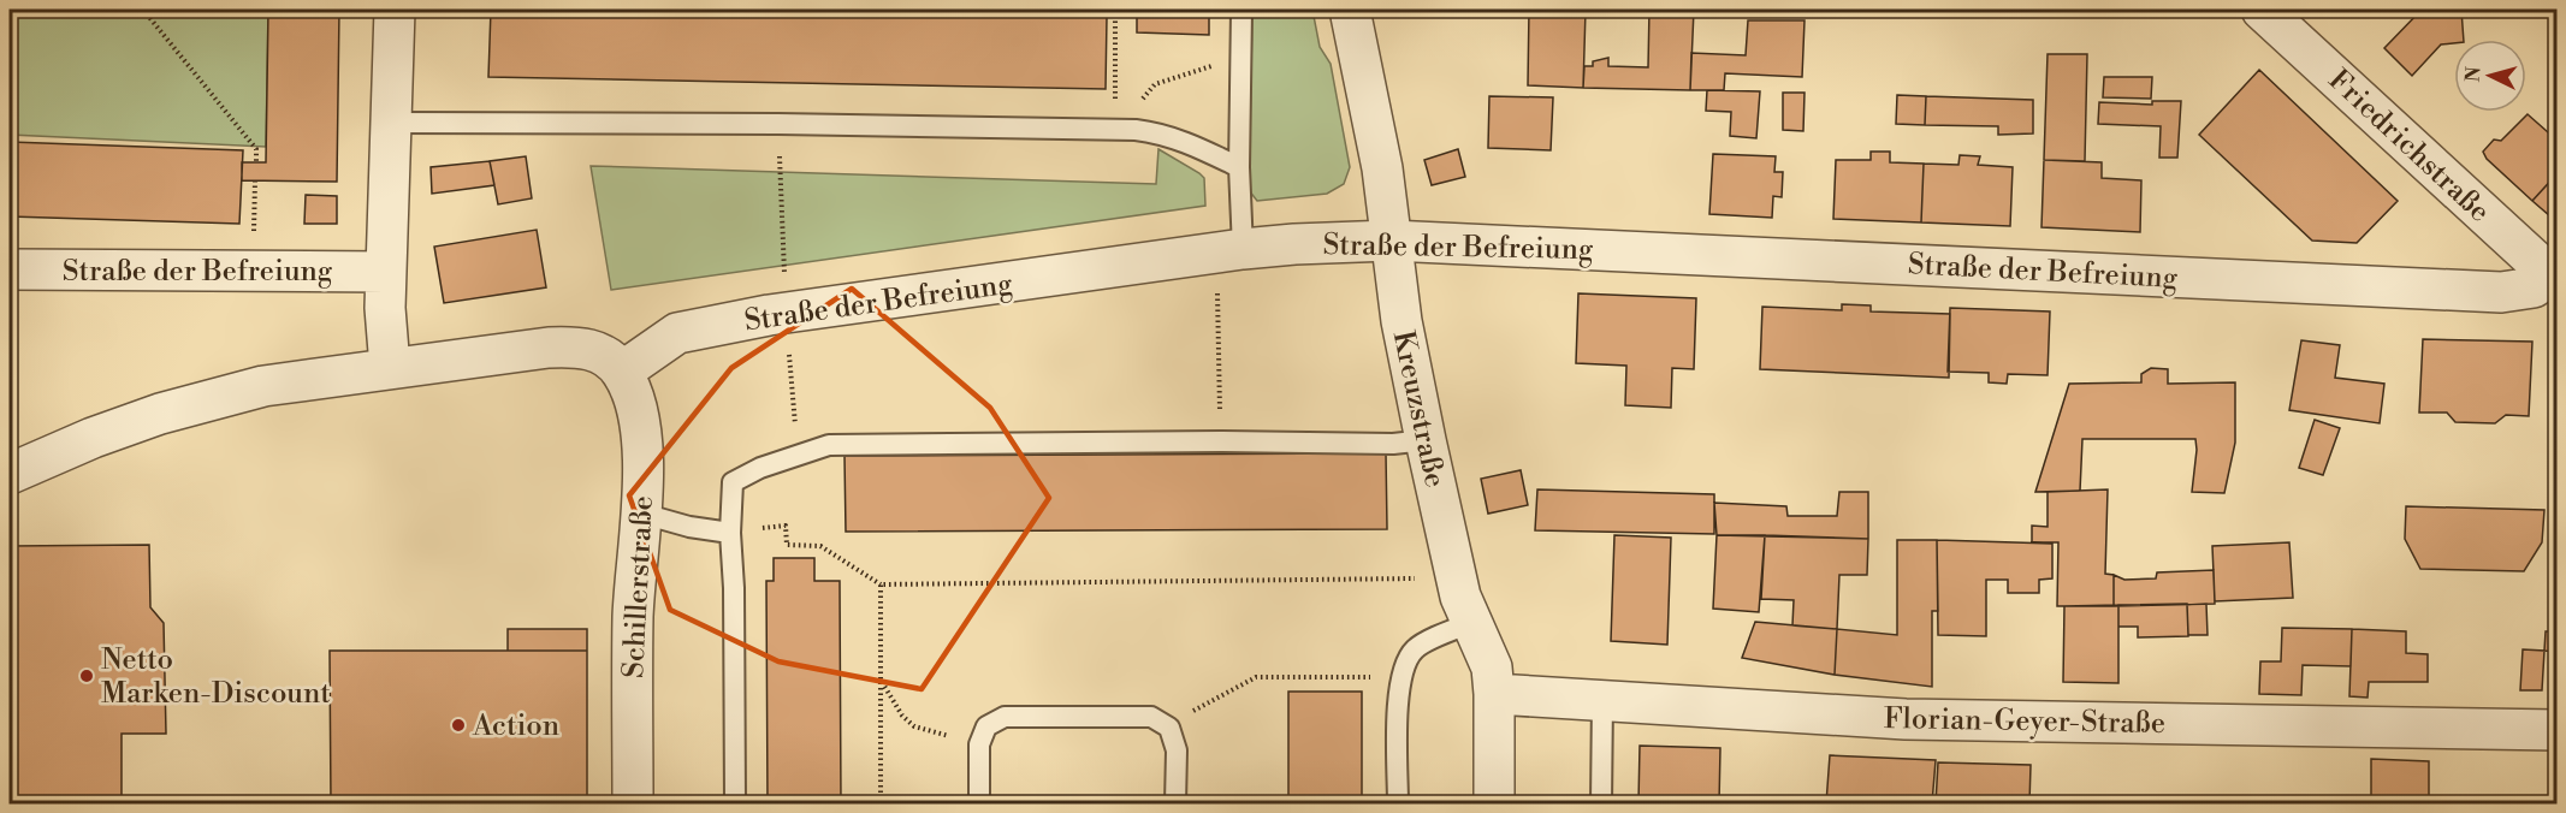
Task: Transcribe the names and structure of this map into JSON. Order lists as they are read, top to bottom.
{
  "streets": {
    "street": [
      "Friedrichstraße",
      "Straße der Befreiung",
      "Kreuzstraße",
      "Schillerstraße",
      "Florian-Geyer-Straße"
    ]
  },
  "crossings": [
    ["Friedrichstraße", "Straße der Befreiung"],
    ["Straße der Befreiung", "Kreuzstraße"],
    ["Straße der Befreiung", "Schillerstraße"],
    ["Kreuzstraße", "Florian-Geyer-Straße"]
  ],
  "places": ["Netto Marken-Discount", "Action"],
  "north": "left"
}
